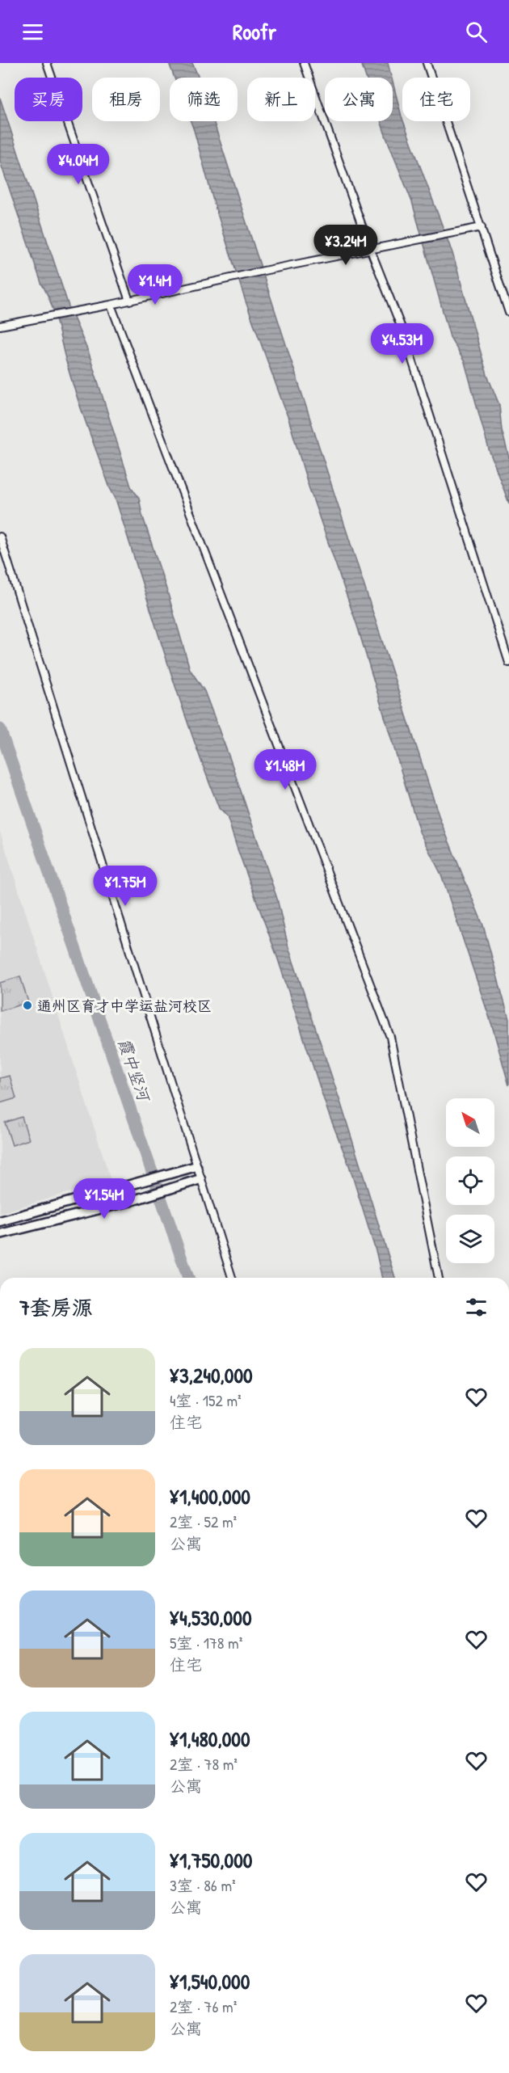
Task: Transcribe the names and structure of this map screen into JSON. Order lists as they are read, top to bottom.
{
  "water": ["霞中竖河"],
  "places": ["通州区育才中学运盐河校区"],
  "north": "top left",
  "page": {
    "header": "Roofr",
    "chip": [
      "买房",
      "租房",
      "筛选",
      "新上",
      "公寓",
      "住宅"
    ],
    "price": [
      "¥4.04M",
      "¥3.24M",
      "¥1.4M",
      "¥4.53M",
      "¥1.48M",
      "¥1.75M",
      "¥1.54M"
    ],
    "heading": "7套房源",
    "list": [
      {
        "name": "¥3,240,000",
        "note": "4室 · 152 m² · 住宅"
      },
      {
        "name": "¥1,400,000",
        "note": "2室 · 52 m² · 公寓"
      },
      {
        "name": "¥4,530,000",
        "note": "5室 · 178 m² · 住宅"
      },
      {
        "name": "¥1,480,000",
        "note": "2室 · 78 m² · 公寓"
      },
      {
        "name": "¥1,750,000",
        "note": "3室 · 86 m² · 公寓"
      },
      {
        "name": "¥1,540,000",
        "note": "2室 · 76 m² · 公寓"
      }
    ]
  }
}
